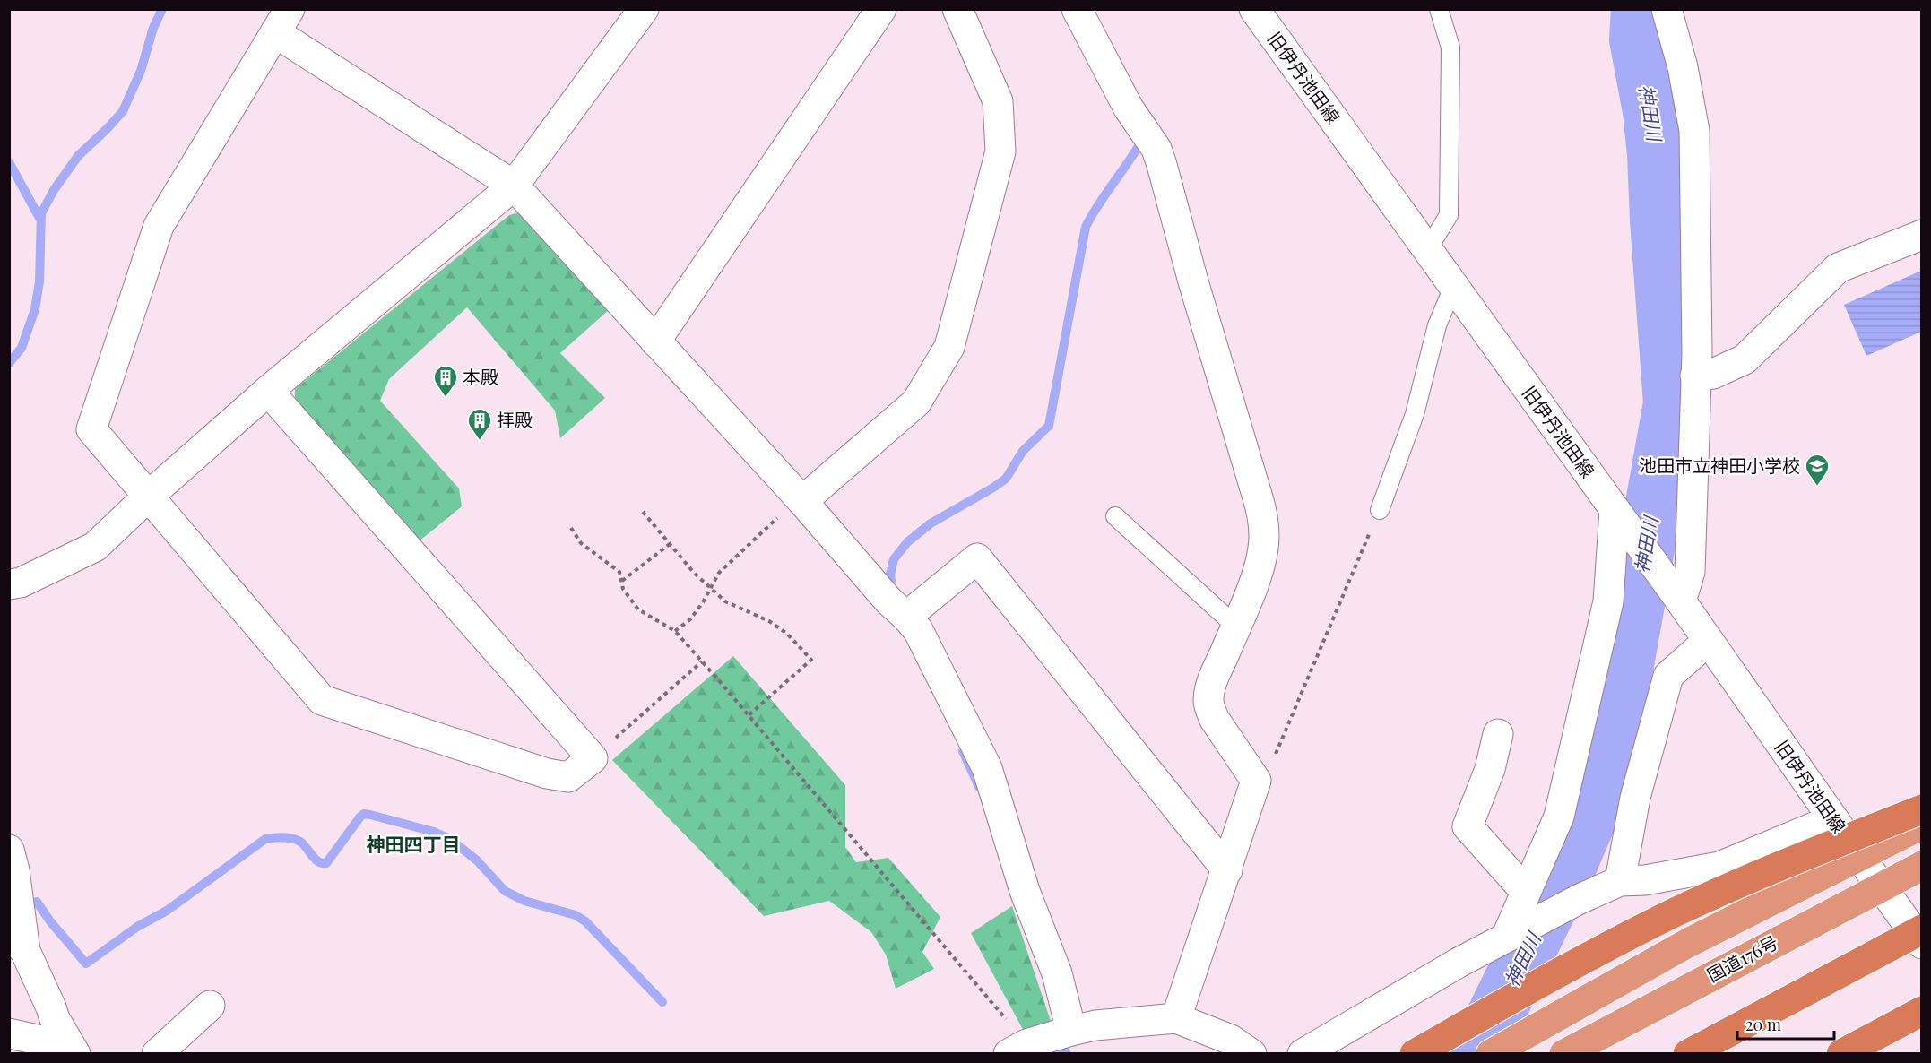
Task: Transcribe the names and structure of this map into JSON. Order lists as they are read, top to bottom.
{
  "streets": {
    "highway": ["国道176号"],
    "street": ["旧伊丹池田線"]
  },
  "districts": ["神田四丁目"],
  "water": ["神田川"],
  "places": {
    "building": ["本殿", "拝殿"],
    "school or university": ["池田市立神田小学校"]
  },
  "scale_bar": "20 m"
}
